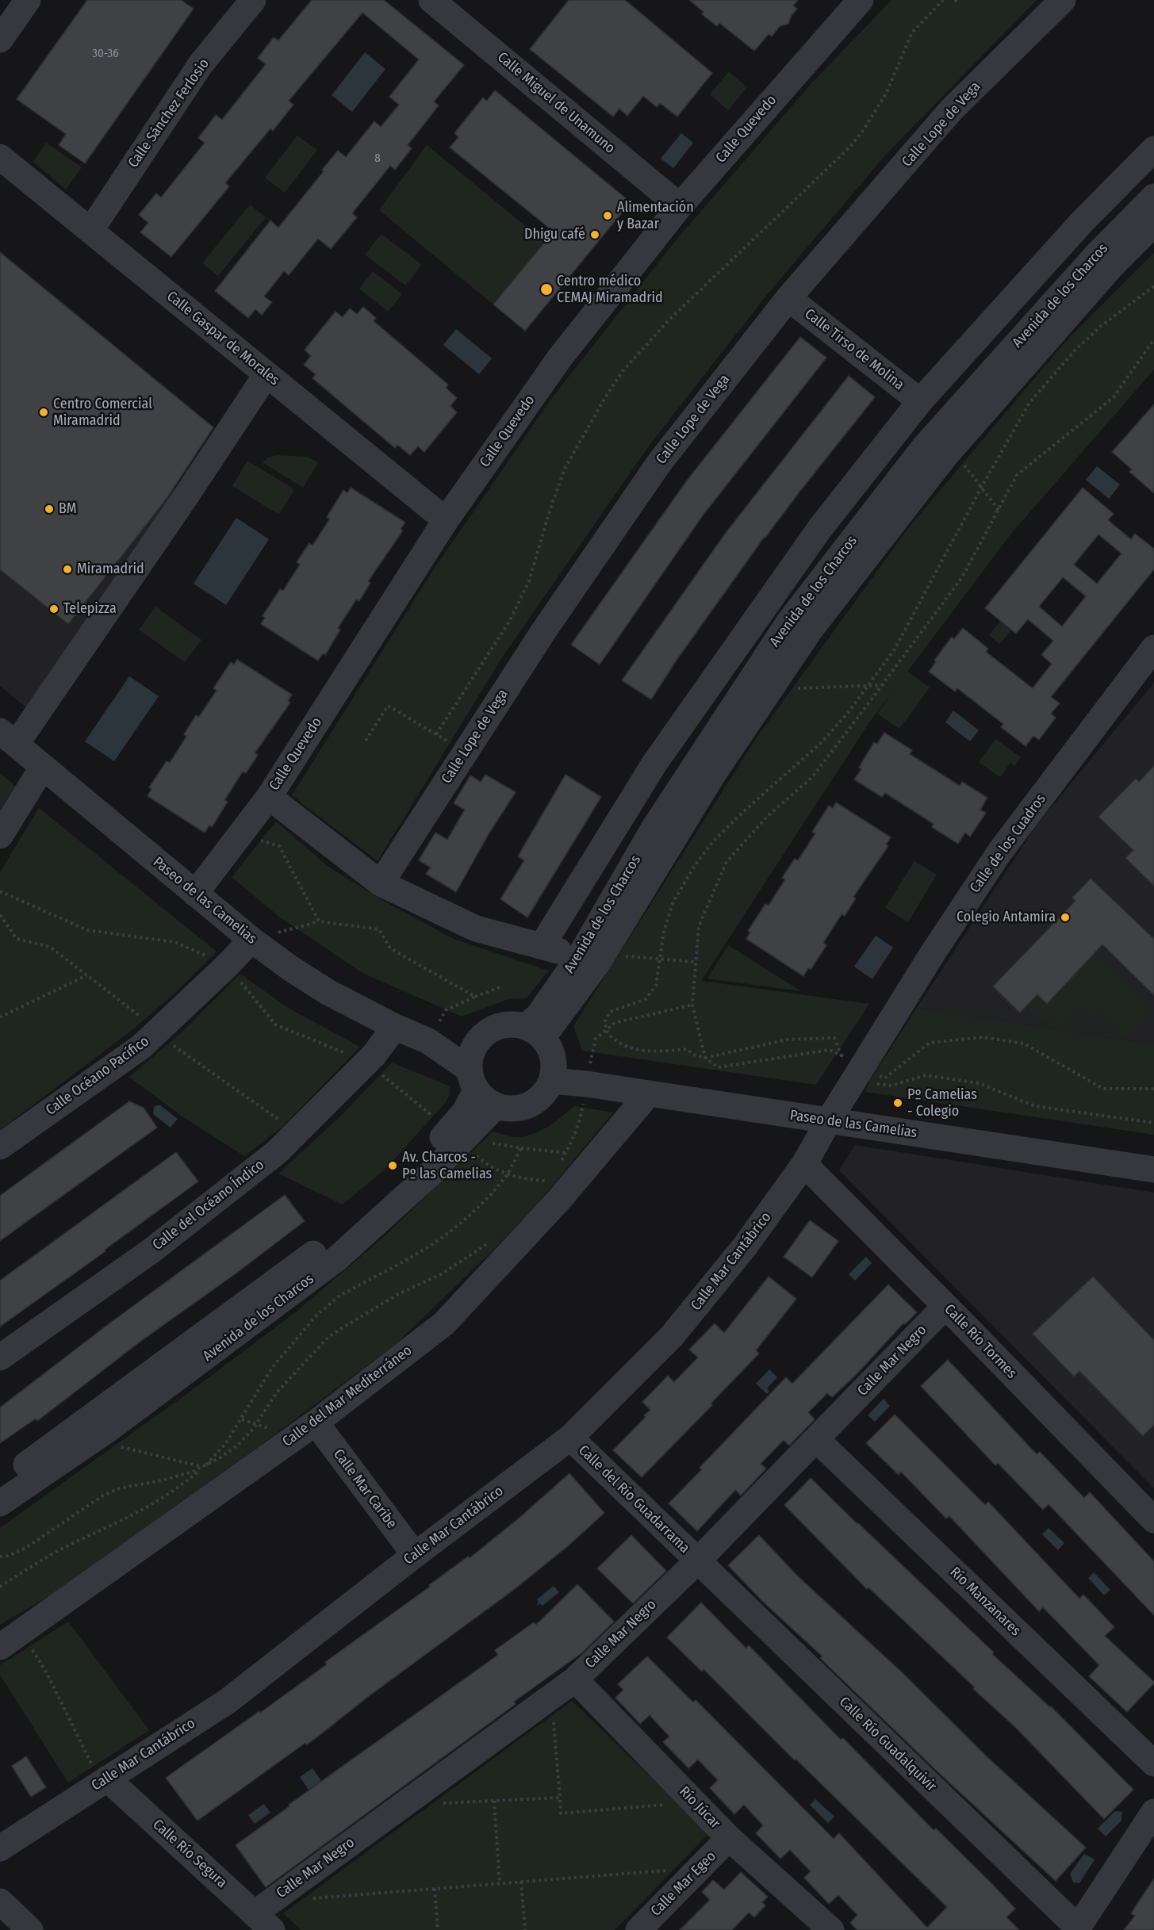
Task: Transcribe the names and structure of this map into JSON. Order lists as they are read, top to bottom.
{
  "streets": {
    "street": [
      "Calle Miguel de Unamuno",
      "Calle Sánchez Ferlosio",
      "Calle Lope de Vega",
      "Calle Quevedo",
      "Avenida de los Charcos",
      "Calle Gaspar de Morales",
      "Calle Tirso de Molina",
      "Calle de los Cuadros",
      "Paseo de las Camelias",
      "Calle Océano Pacífico",
      "Calle del Océano Índico",
      "Calle Mar Cantábrico",
      "Calle Río Tormes",
      "Calle Mar Negro",
      "Calle del Mar Mediterráneo",
      "Calle Mar Caribe",
      "Calle del Río Guadarrama",
      "Río Manzanares",
      "Calle Río Guadalquivir",
      "Río Júcar",
      "Calle Río Segura",
      "Calle Mar Egeo"
    ]
  },
  "crossings": [
    ["Calle Miguel de Unamuno", "Calle Quevedo"],
    ["Calle Sánchez Ferlosio", "Calle Gaspar de Morales"],
    ["Calle Lope de Vega", "Calle Tirso de Molina"],
    ["Calle Quevedo", "Calle Gaspar de Morales"],
    ["Calle Quevedo", "Paseo de las Camelias"],
    ["Avenida de los Charcos", "Calle Tirso de Molina"],
    ["Avenida de los Charcos", "Paseo de las Camelias"],
    ["Calle de los Cuadros", "Paseo de las Camelias"],
    ["Calle de los Cuadros", "Calle Mar Cantábrico"],
    ["Paseo de las Camelias", "Calle Océano Pacífico"],
    ["Paseo de las Camelias", "Calle del Océano Índico"],
    ["Paseo de las Camelias", "Calle Mar Cantábrico"],
    ["Paseo de las Camelias", "Calle del Mar Mediterráneo"],
    ["Calle Mar Cantábrico", "Calle Río Tormes"],
    ["Calle Mar Cantábrico", "Calle Mar Caribe"],
    ["Calle Mar Cantábrico", "Calle del Río Guadarrama"],
    ["Calle Mar Cantábrico", "Calle Río Segura"],
    ["Calle Río Tormes", "Calle Mar Negro"],
    ["Calle Mar Negro", "Calle del Río Guadarrama"],
    ["Calle Mar Negro", "Río Manzanares"],
    ["Calle Mar Negro", "Calle Río Guadalquivir"],
    ["Calle Mar Negro", "Río Júcar"],
    ["Calle Mar Negro", "Calle Río Segura"],
    ["Calle del Mar Mediterráneo", "Calle Mar Caribe"],
    ["Calle del Río Guadarrama", "Calle Río Guadalquivir"],
    ["Río Júcar", "Calle Mar Egeo"]
  ],
  "places": [
    "Alimentación y Bazar",
    "Dhigu café",
    "Centro médico CEMAJ Miramadrid",
    "Centro Comercial Miramadrid",
    "BM",
    "Miramadrid",
    "Telepizza",
    "Colegio Antamira",
    "Pº Camelias - Colegio",
    "Av. Charcos - Pº las Camelias"
  ],
  "house_numbers": ["30-36", "8"]
}
